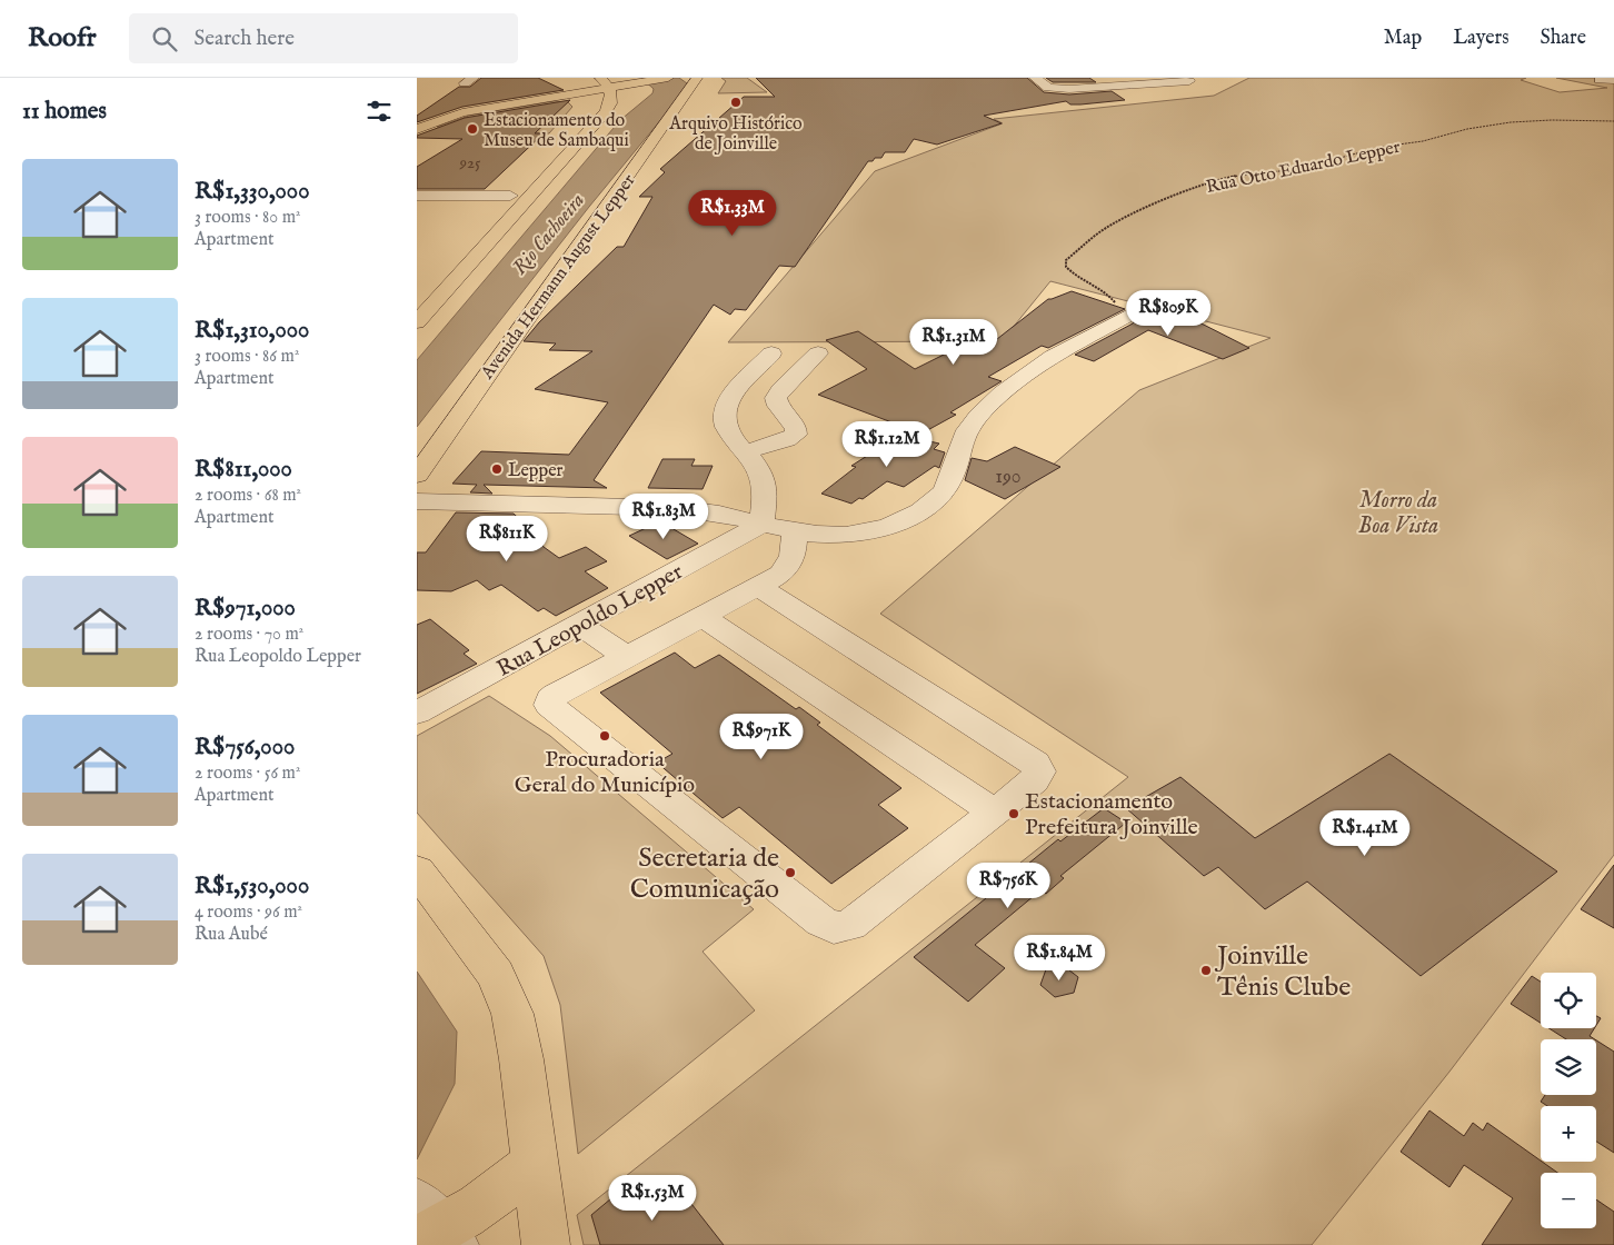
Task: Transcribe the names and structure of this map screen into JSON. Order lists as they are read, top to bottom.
{
  "streets": {
    "main road": ["Avenida Hermann August Lepper"],
    "street": ["Rua Leopoldo Lepper"],
    "path": ["Rua Otto Eduardo Lepper"]
  },
  "water": ["Rio Cachoeira"],
  "parks": ["Morro da Boa Vista"],
  "places": [
    "Arquivo Histórico de Joinville",
    "Estacionamento do Museu de Sambaqui",
    "Lepper",
    "Procuradoria Geral do Município",
    "Estacionamento Prefeitura Joinville",
    "Secretaria de Comunicação",
    "Joinville Tênis Clube"
  ],
  "house_numbers": ["925", "190"],
  "page": {
    "header": "Roofr",
    "search": "Search here",
    "nav": ["Map", "Layers", "Share"],
    "heading": "11 homes",
    "list": [
      {
        "name": "R$1,330,000",
        "note": "3 rooms · 80 m² · Apartment"
      },
      {
        "name": "R$1,310,000",
        "note": "3 rooms · 86 m² · Apartment"
      },
      {
        "name": "R$811,000",
        "note": "2 rooms · 68 m² · Apartment"
      },
      {
        "name": "R$971,000",
        "note": "2 rooms · 70 m² · Rua Leopoldo Lepper"
      },
      {
        "name": "R$756,000",
        "note": "2 rooms · 56 m² · Apartment"
      },
      {
        "name": "R$1,530,000",
        "note": "4 rooms · 96 m² · Rua Aubé"
      }
    ],
    "price": [
      "R$1.33M",
      "R$809K",
      "R$1.31M",
      "R$1.12M",
      "R$1.83M",
      "R$811K",
      "R$971K",
      "R$1.41M",
      "R$756K",
      "R$1.84M",
      "R$1.53M"
    ],
    "map_buttons": ["+", "−"]
  }
}
